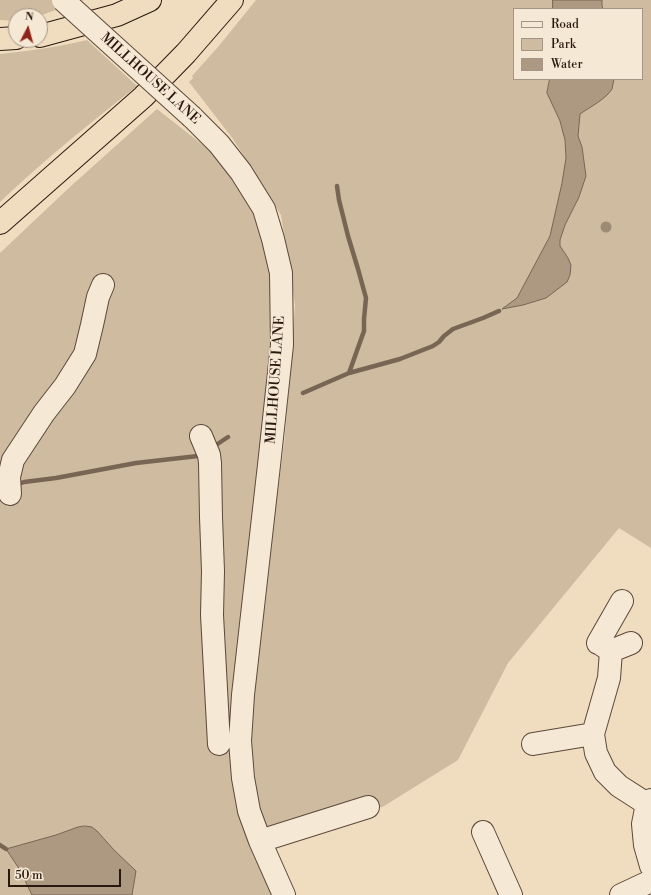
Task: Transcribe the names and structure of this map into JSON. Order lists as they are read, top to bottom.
{
  "streets": {
    "street": ["MILLHOUSE LANE"]
  },
  "legend": ["Road", "Park", "Water"],
  "scale_bar": "50 m",
  "north": "top"
}
